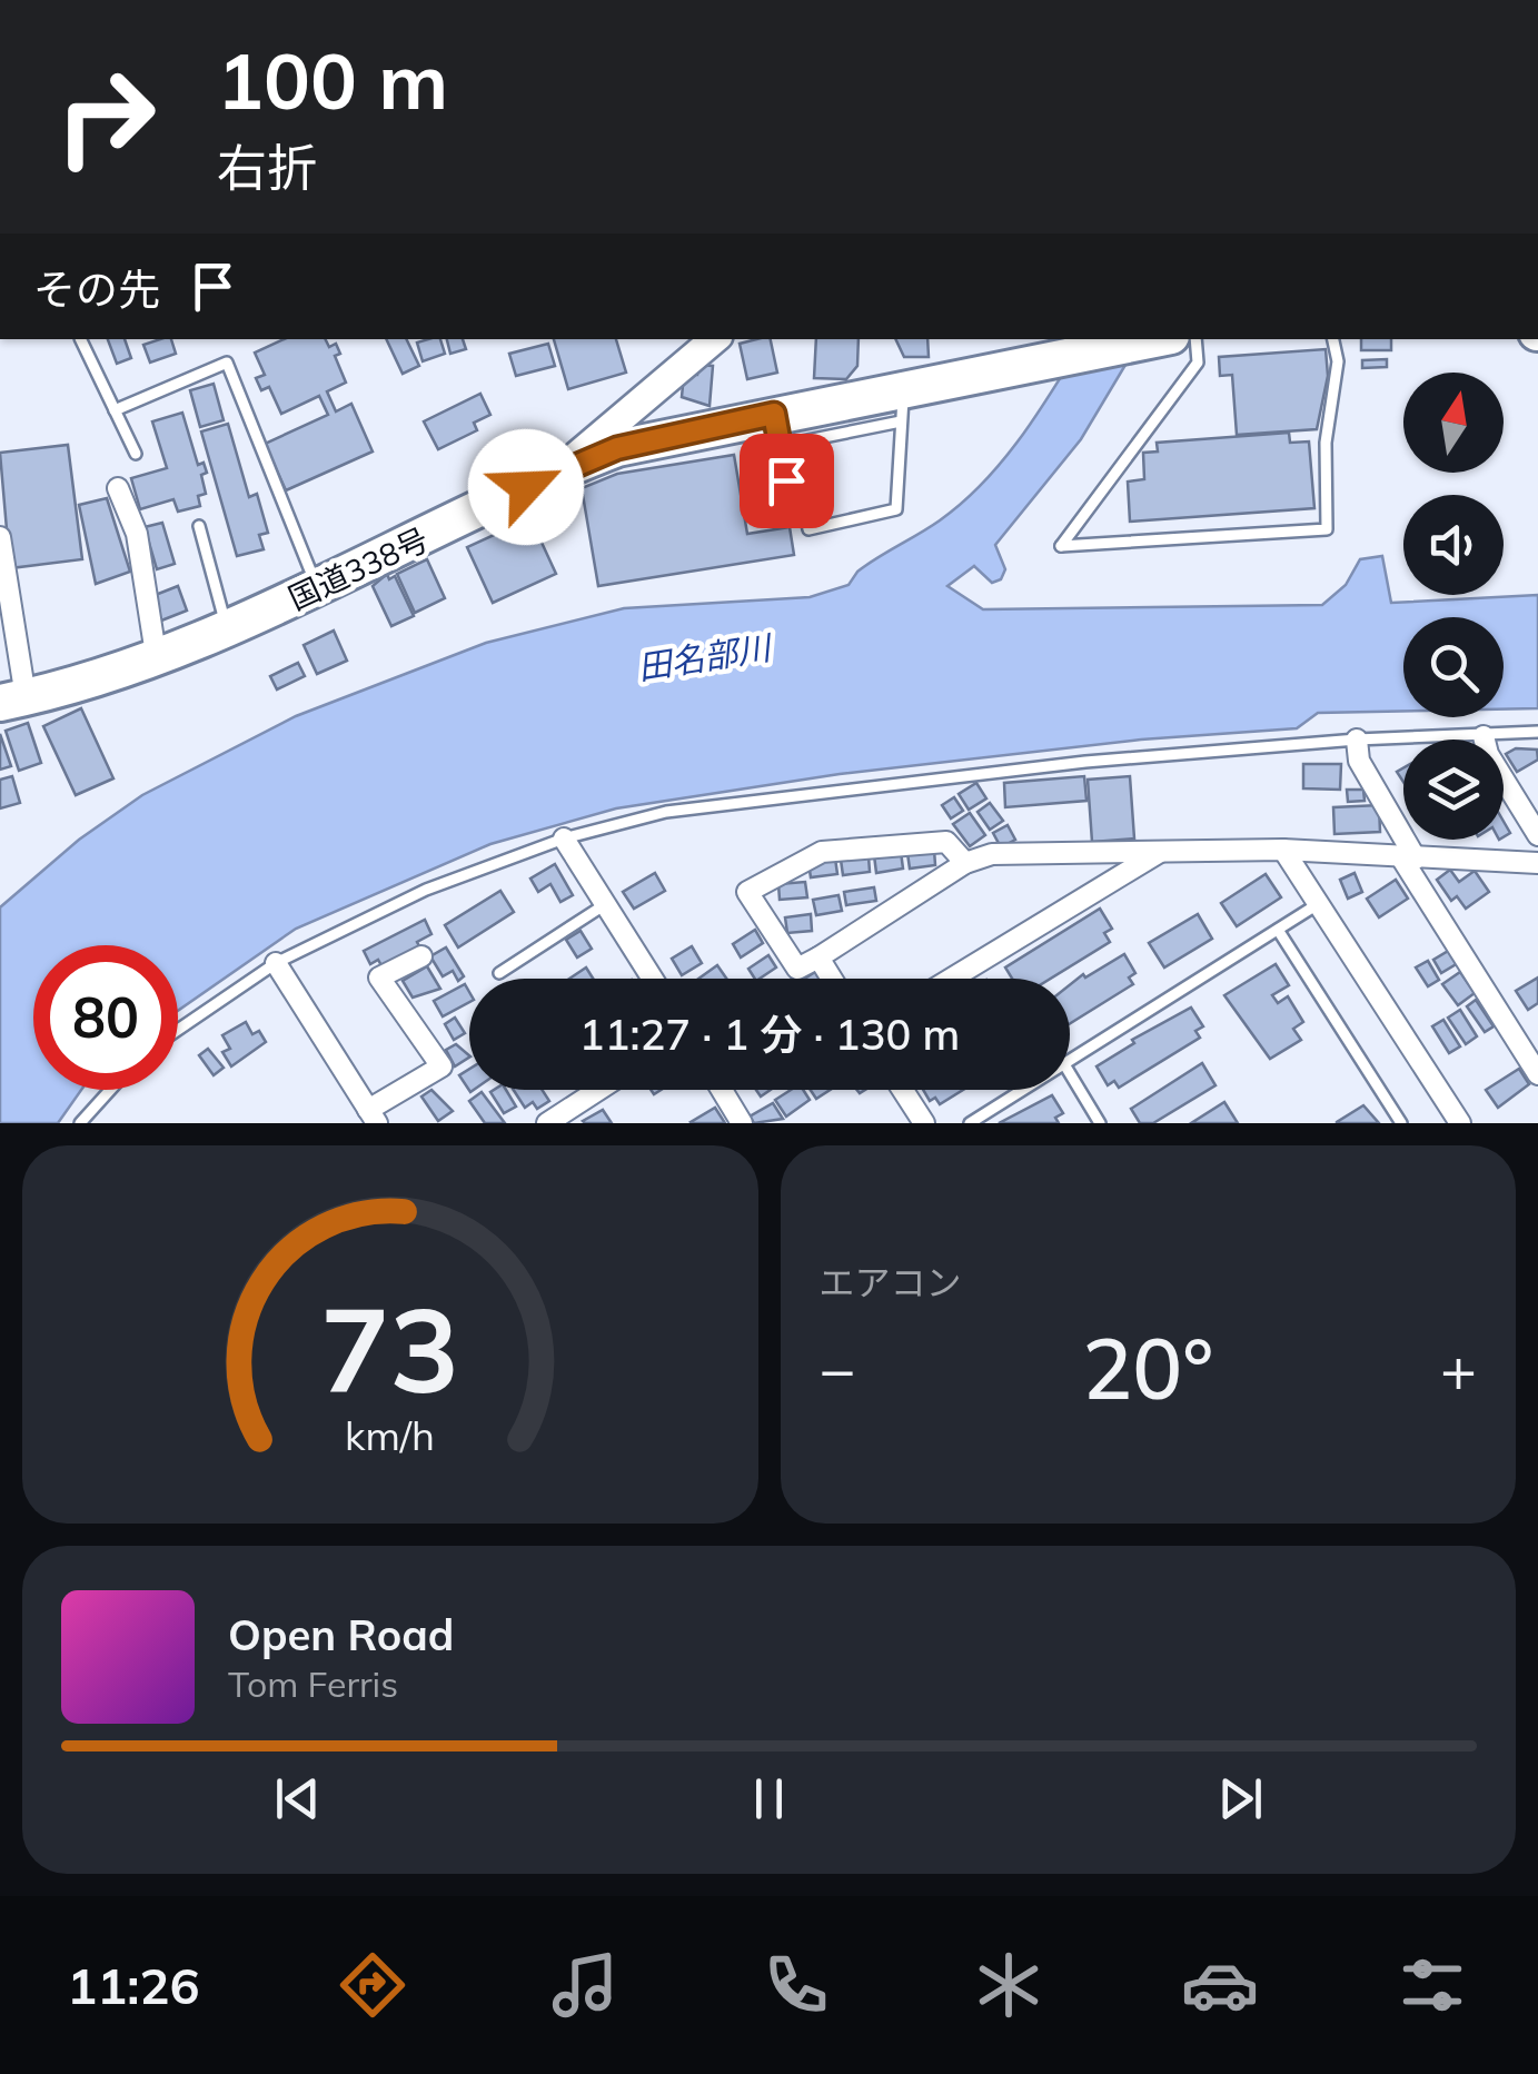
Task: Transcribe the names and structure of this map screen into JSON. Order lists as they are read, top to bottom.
{
  "streets": {
    "highway": ["国道338号"]
  },
  "water": ["田名部川"],
  "north": "top",
  "page": {
    "turn": ["100 m", "右折"],
    "then": "その先",
    "limit": "80",
    "trip": "11:27 · 1 分 · 130 m",
    "tile": "エアコン",
    "heat": ["−", "20°", "+"],
    "song": ["Open Road", "Tom Ferris"],
    "tabs": "11:26",
    "gauge": ["73", "km/h"]
  }
}
